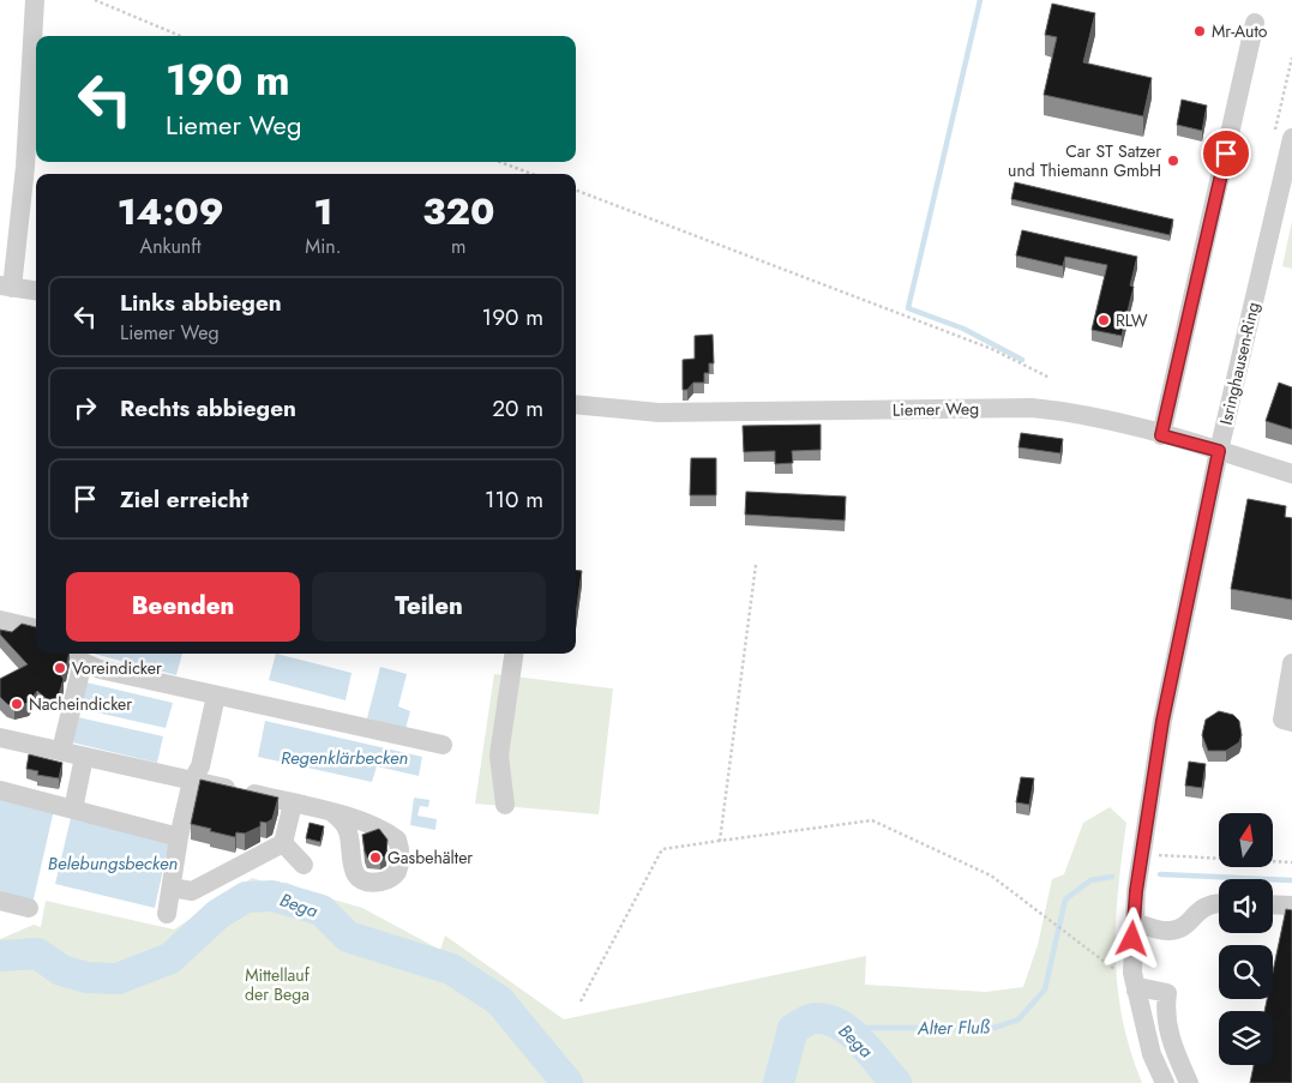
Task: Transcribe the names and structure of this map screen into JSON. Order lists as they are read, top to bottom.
{
  "streets": {
    "street": ["Isringhausen-Ring", "Liemer Weg"]
  },
  "crossings": [
    ["Isringhausen-Ring", "Liemer Weg"]
  ],
  "water": [
    "Regenklärbecken",
    "Belebungsbecken",
    "Bega",
    "Alter Fluß"
  ],
  "parks": ["Mittellauf der Bega"],
  "places": [
    "Mr-Auto",
    "Car ST Satzer und Thiemann GmbH",
    "RLW",
    "Voreindicker",
    "Nacheindicker",
    "Gasbehälter"
  ],
  "north": "top",
  "page": {
    "turn": ["190 m", "Liemer Weg"],
    "eta": [
      "14:09",
      "Ankunft",
      "1",
      "Min.",
      "320",
      "m"
    ],
    "list": [
      {
        "name": "Links abbiegen",
        "note": "Liemer Weg",
        "value": "190 m"
      },
      {
        "name": "Rechts abbiegen",
        "value": "20 m"
      },
      {
        "name": "Ziel erreicht",
        "value": "110 m"
      }
    ],
    "buttons": ["Beenden", "Teilen"]
  }
}
